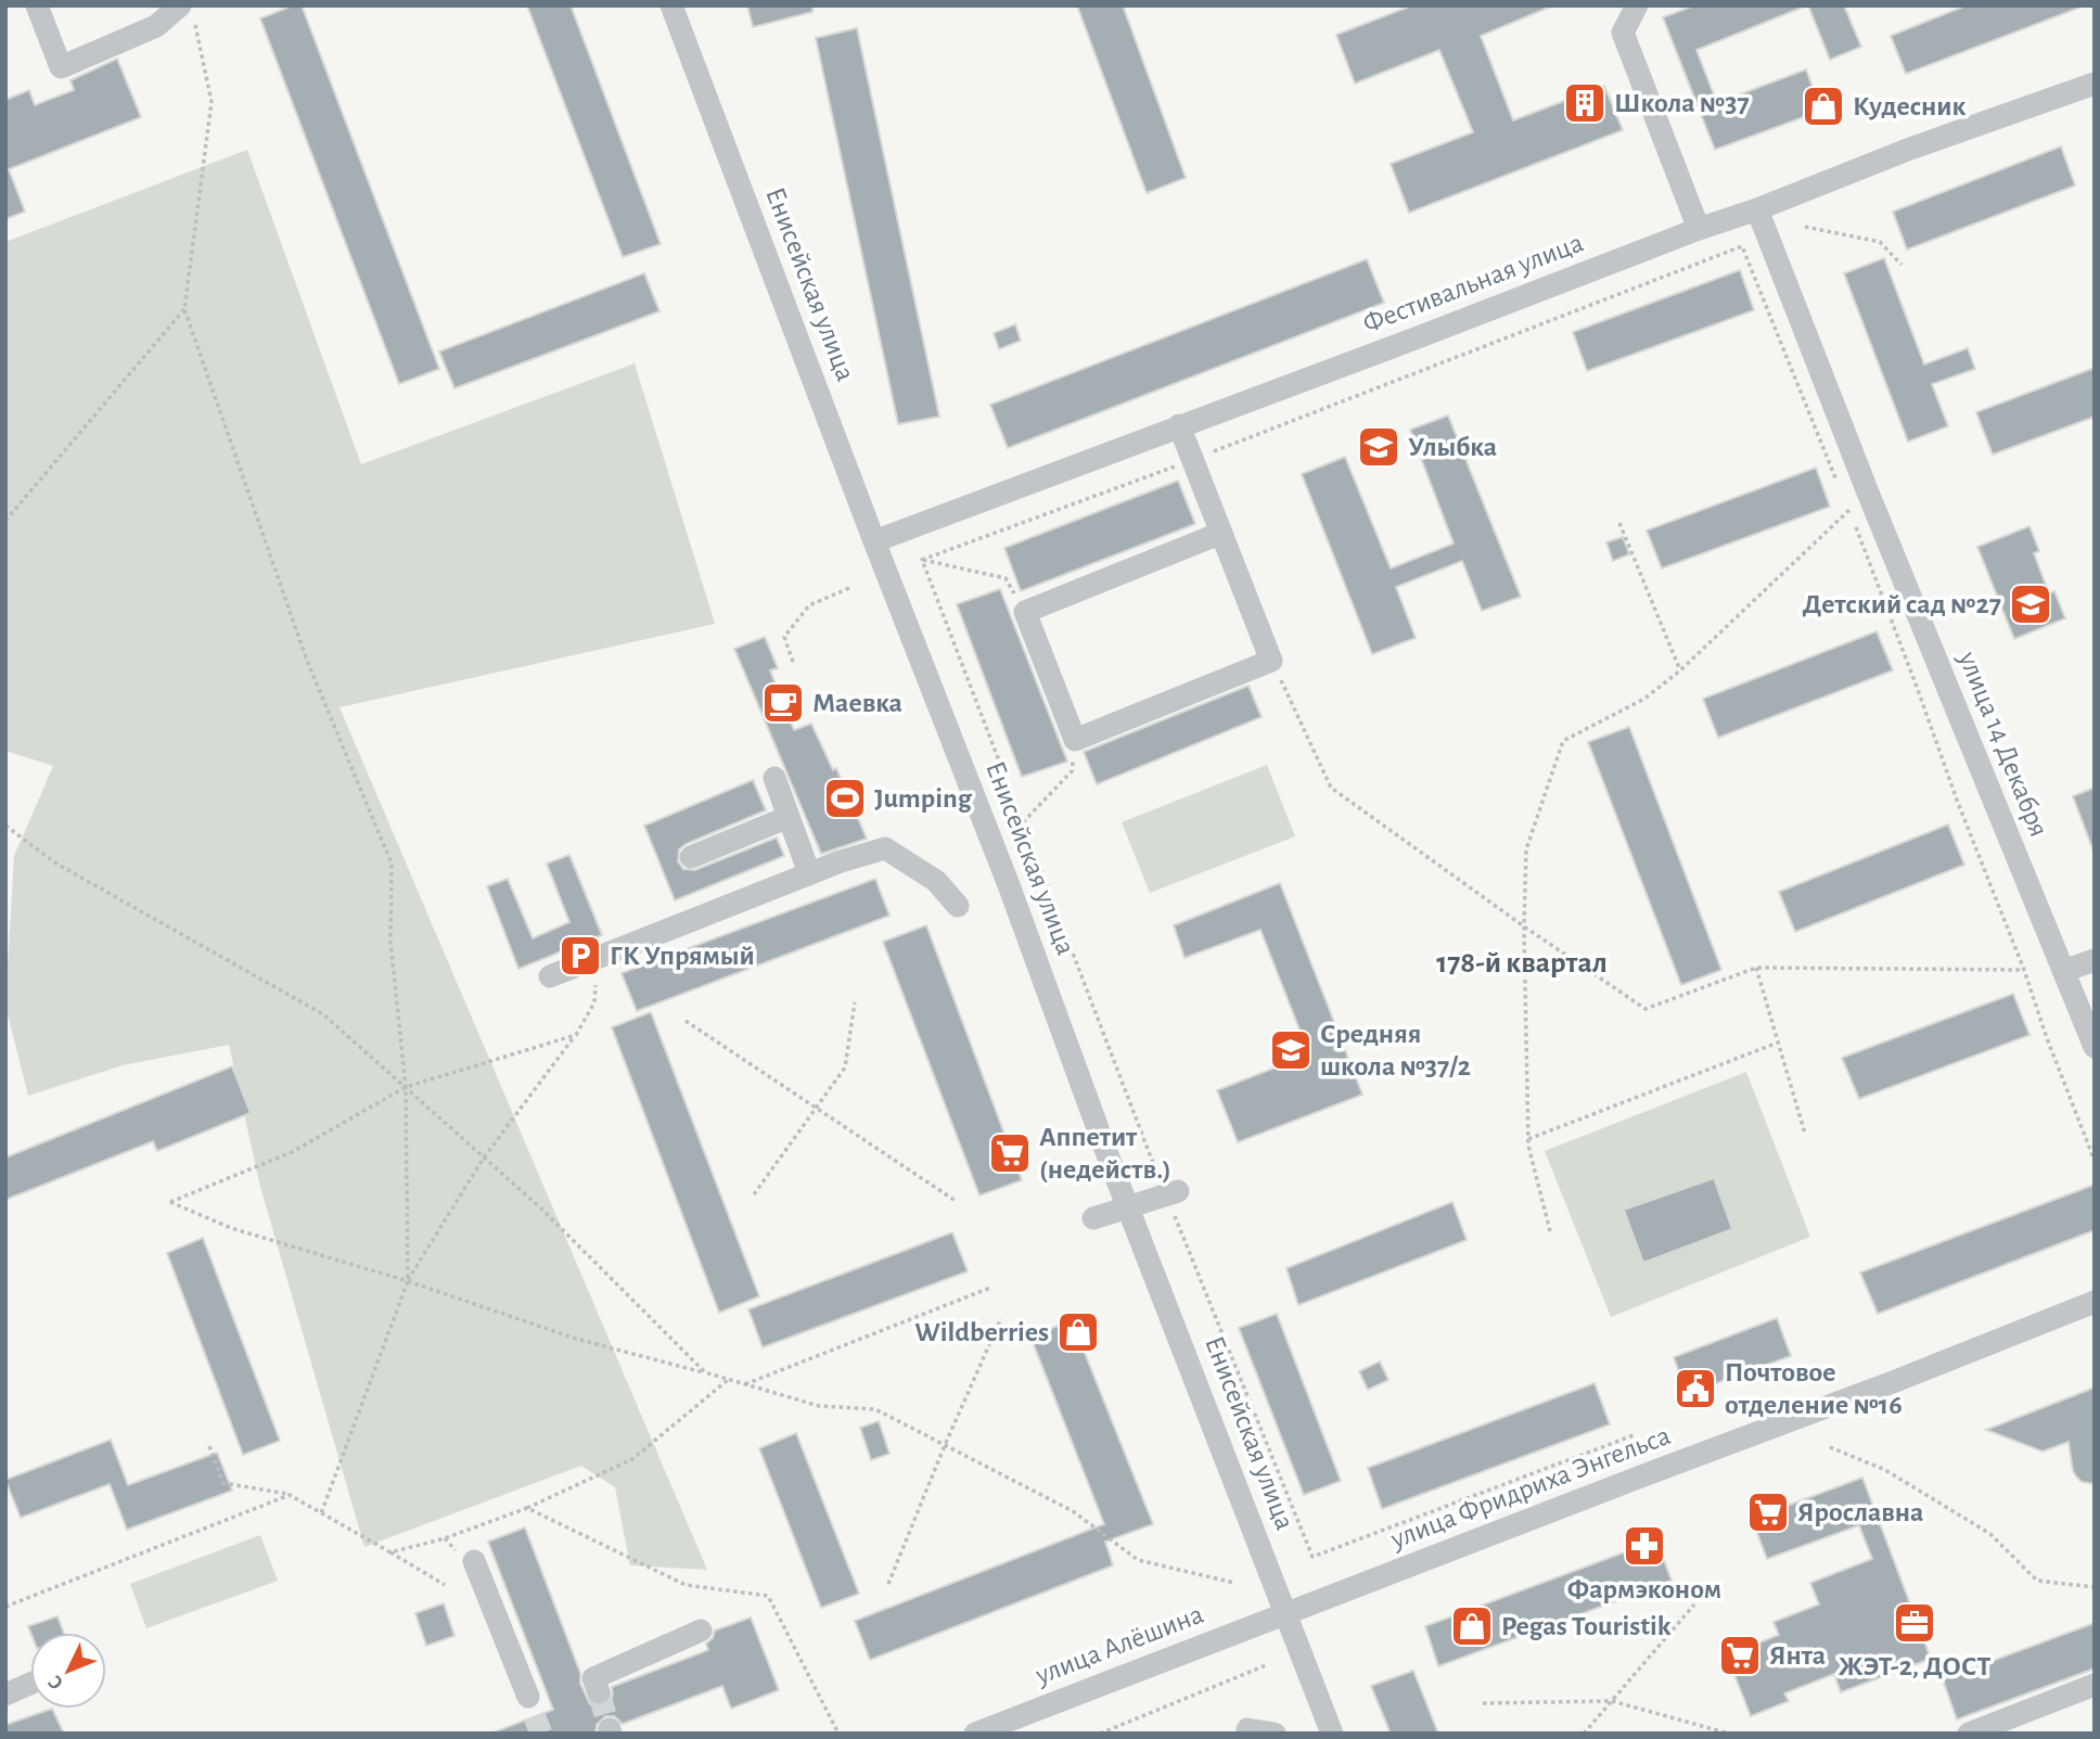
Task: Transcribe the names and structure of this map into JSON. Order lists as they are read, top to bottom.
{
  "streets": {
    "street": [
      "Фестивальная улица",
      "Енисейская улица",
      "улица 14 Декабря",
      "улица Фридриха Энгельса",
      "улица Алёшина"
    ]
  },
  "crossings": [
    ["Фестивальная улица", "Енисейская улица"],
    ["Фестивальная улица", "улица 14 Декабря"],
    ["Енисейская улица", "улица Фридриха Энгельса"],
    ["Енисейская улица", "улица Алёшина"],
    ["улица Фридриха Энгельса", "улица Алёшина"]
  ],
  "districts": ["178-й квартал"],
  "places": {
    "building": ["Школа №37"],
    "shop": ["Кудесник", "Wildberries", "Pegas Touristik"],
    "school or university": ["Улыбка", "Детский сад №27", "Средняя школа №37/2"],
    "cafe": ["Маевка"],
    "sports": ["Jumping"],
    "parking": ["ГК Упрямый"],
    "supermarket": ["Аппетит (недейств.)", "Ярославна", "Янта"],
    "public building": ["Почтовое отделение №16"],
    "pharmacy": ["Фармэконом"],
    "office": ["ЖЭТ-2, ДОСТ"]
  },
  "north": "bottom left"
}
